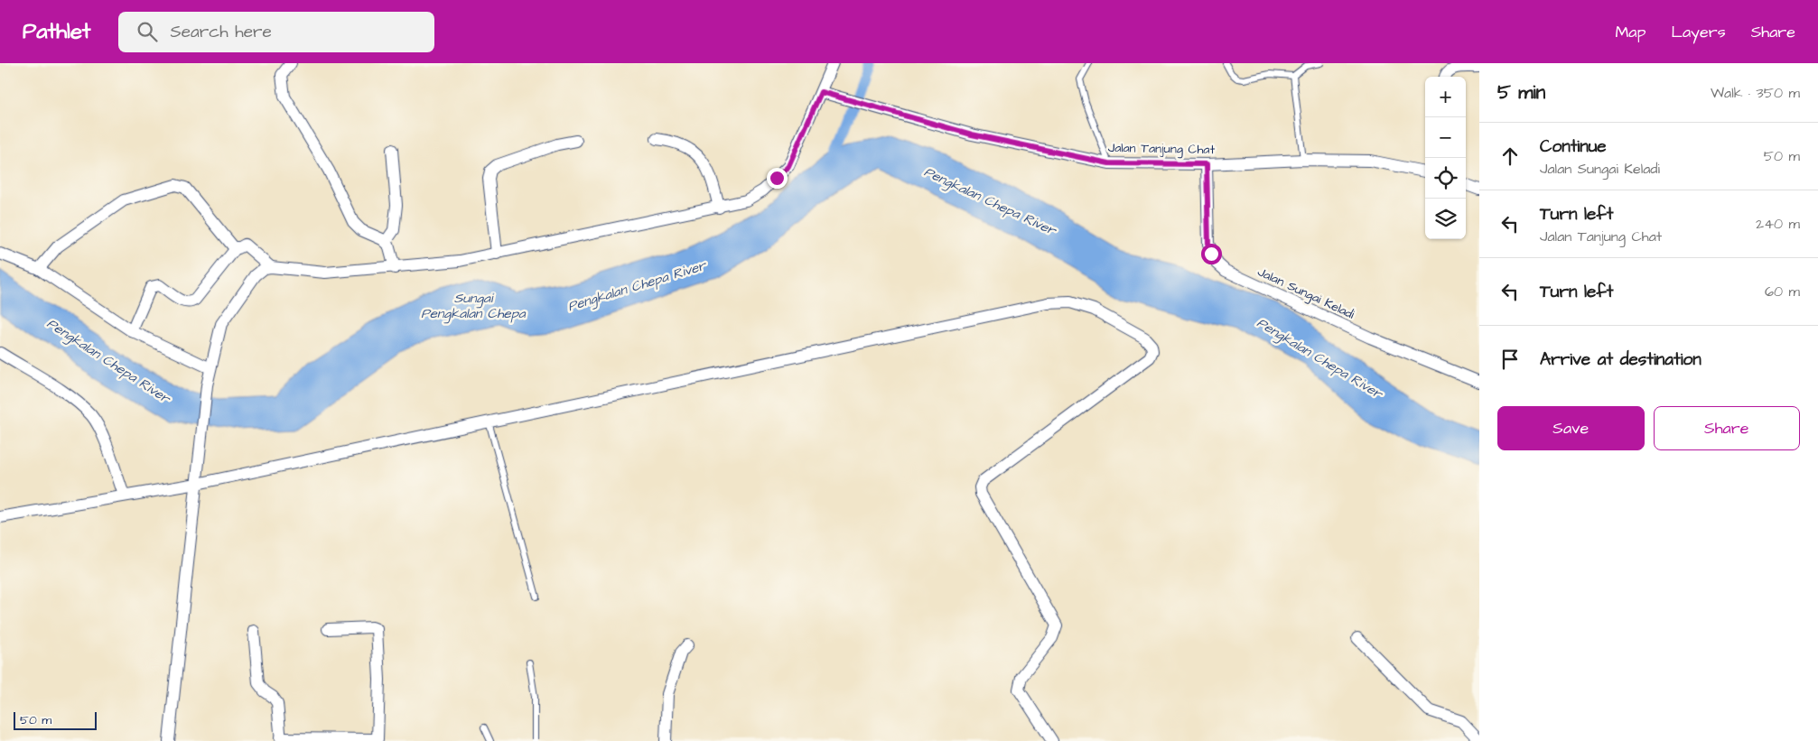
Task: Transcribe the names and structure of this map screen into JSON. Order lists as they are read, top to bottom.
{
  "streets": {
    "street": ["Jalan Tanjung Chat", "Jalan Sungai Keladi"]
  },
  "crossings": [
    ["Jalan Tanjung Chat", "Jalan Sungai Keladi"]
  ],
  "water": ["Pengkalan Chepa River", "Sungai Pengkalan Chepa"],
  "scale_bar": "50 m",
  "page": {
    "header": "Pathlet",
    "search": "Search here",
    "nav": ["Map", "Layers", "Share"],
    "heading": ["5 min", "Walk · 350 m"],
    "map_buttons": ["+", "−"],
    "list": [
      ["Continue", "Jalan Sungai Keladi", "50 m"],
      ["Turn left", "Jalan Tanjung Chat", "240 m"],
      ["Turn left", "60 m"],
      "Arrive at destination"
    ],
    "buttons": ["Save", "Share"],
    "scale": "50 m"
  }
}
